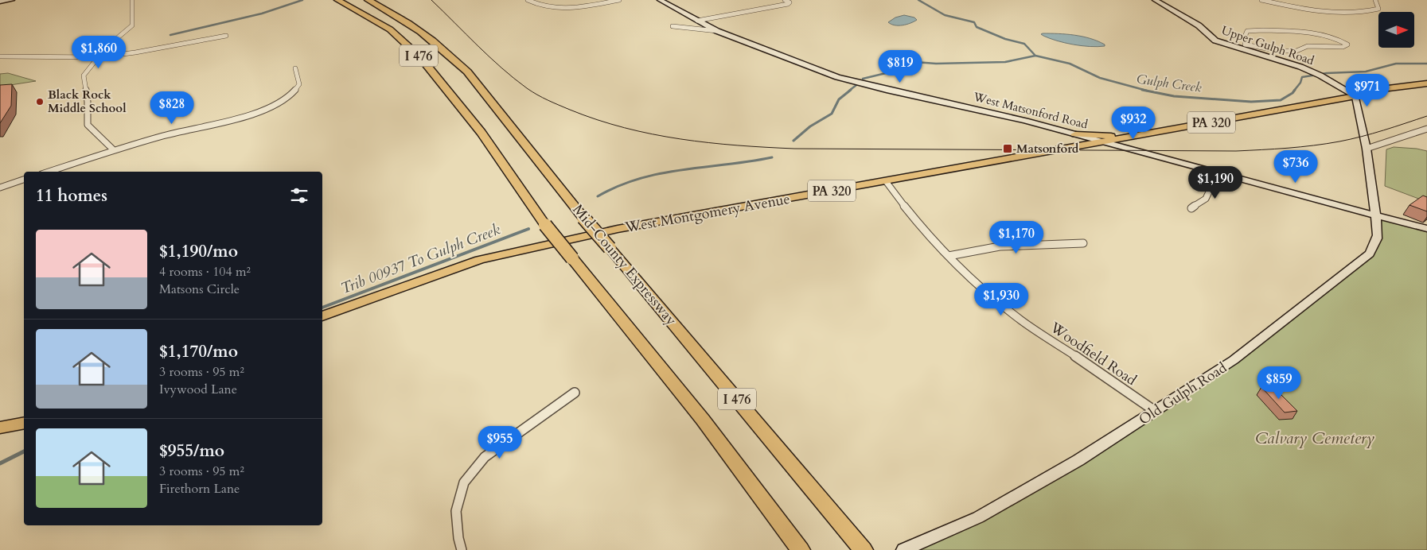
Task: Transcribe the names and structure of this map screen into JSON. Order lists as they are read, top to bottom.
{
  "streets": {
    "highway": ["I 476", "Mid-County Expressway"],
    "main road": ["PA 320", "West Montgomery Avenue"],
    "street": [
      "Upper Gulph Road",
      "West Matsonford Road",
      "Woodfield Road",
      "Old Gulph Road"
    ]
  },
  "crossings": [
    ["Upper Gulph Road", "PA 320"],
    ["Upper Gulph Road", "Old Gulph Road"],
    ["I 476", "West Montgomery Avenue"],
    ["West Matsonford Road", "PA 320"],
    ["West Matsonford Road", "West Montgomery Avenue"],
    ["West Matsonford Road", "Old Gulph Road"],
    ["PA 320", "West Montgomery Avenue"],
    ["PA 320", "Old Gulph Road"],
    ["West Montgomery Avenue", "Woodfield Road"],
    ["Woodfield Road", "Old Gulph Road"]
  ],
  "water": ["Gulph Creek", "Trib 00937 To Gulph Creek"],
  "parks": ["Calvary Cemetery"],
  "places": {
    "other": ["Black Rock Middle School"],
    "transit": ["Matsonford"]
  },
  "north": "right",
  "page": {
    "price": [
      "$1,860",
      "$819",
      "$971",
      "$828",
      "$932",
      "$736",
      "$1,190",
      "$1,170",
      "$1,930",
      "$859",
      "$955"
    ],
    "heading": "11 homes",
    "list": [
      {
        "name": "$1,190/mo",
        "note": "4 rooms · 104 m² · Matsons Circle"
      },
      {
        "name": "$1,170/mo",
        "note": "3 rooms · 95 m² · Ivywood Lane"
      },
      {
        "name": "$955/mo",
        "note": "3 rooms · 95 m² · Firethorn Lane"
      }
    ]
  }
}
